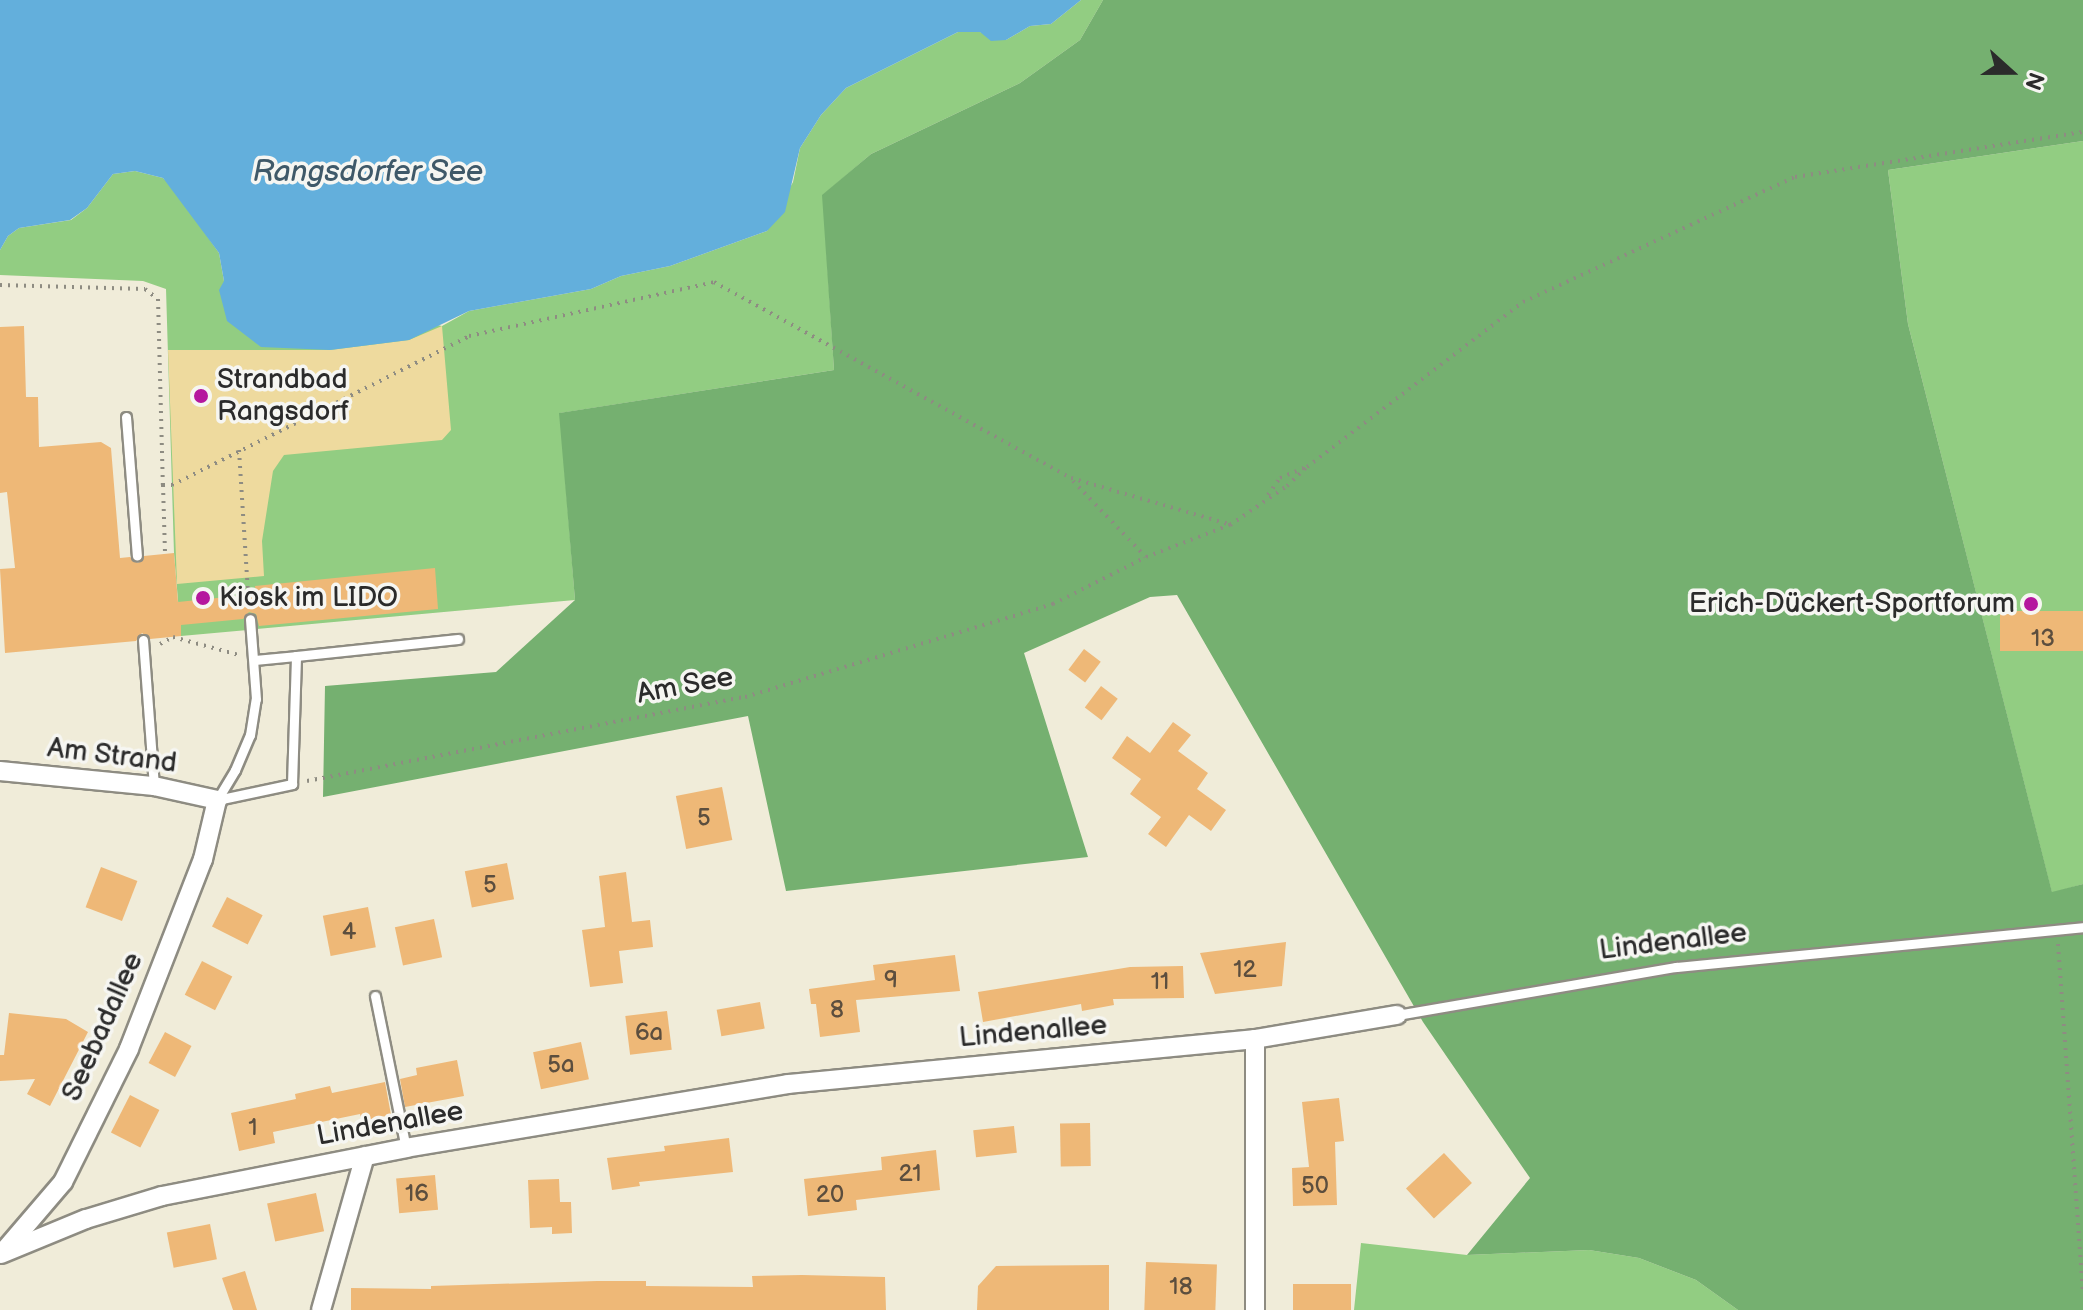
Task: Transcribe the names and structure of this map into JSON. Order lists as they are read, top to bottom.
{
  "streets": {
    "street": ["Am Strand", "Lindenallee", "Seebadallee"],
    "path": ["Am See"]
  },
  "crossings": [
    ["Am Strand", "Seebadallee"],
    ["Lindenallee", "Seebadallee"]
  ],
  "water": ["Rangsdorfer See"],
  "places": ["Strandbad Rangsdorf", "Kiosk im LIDO", "Erich-Dückert-Sportforum"],
  "house_numbers": [
    "13",
    "5",
    "5",
    "4",
    "12",
    "9",
    "11",
    "8",
    "6a",
    "5a",
    "1",
    "21",
    "50",
    "16",
    "20",
    "18"
  ],
  "north": "right"
}
